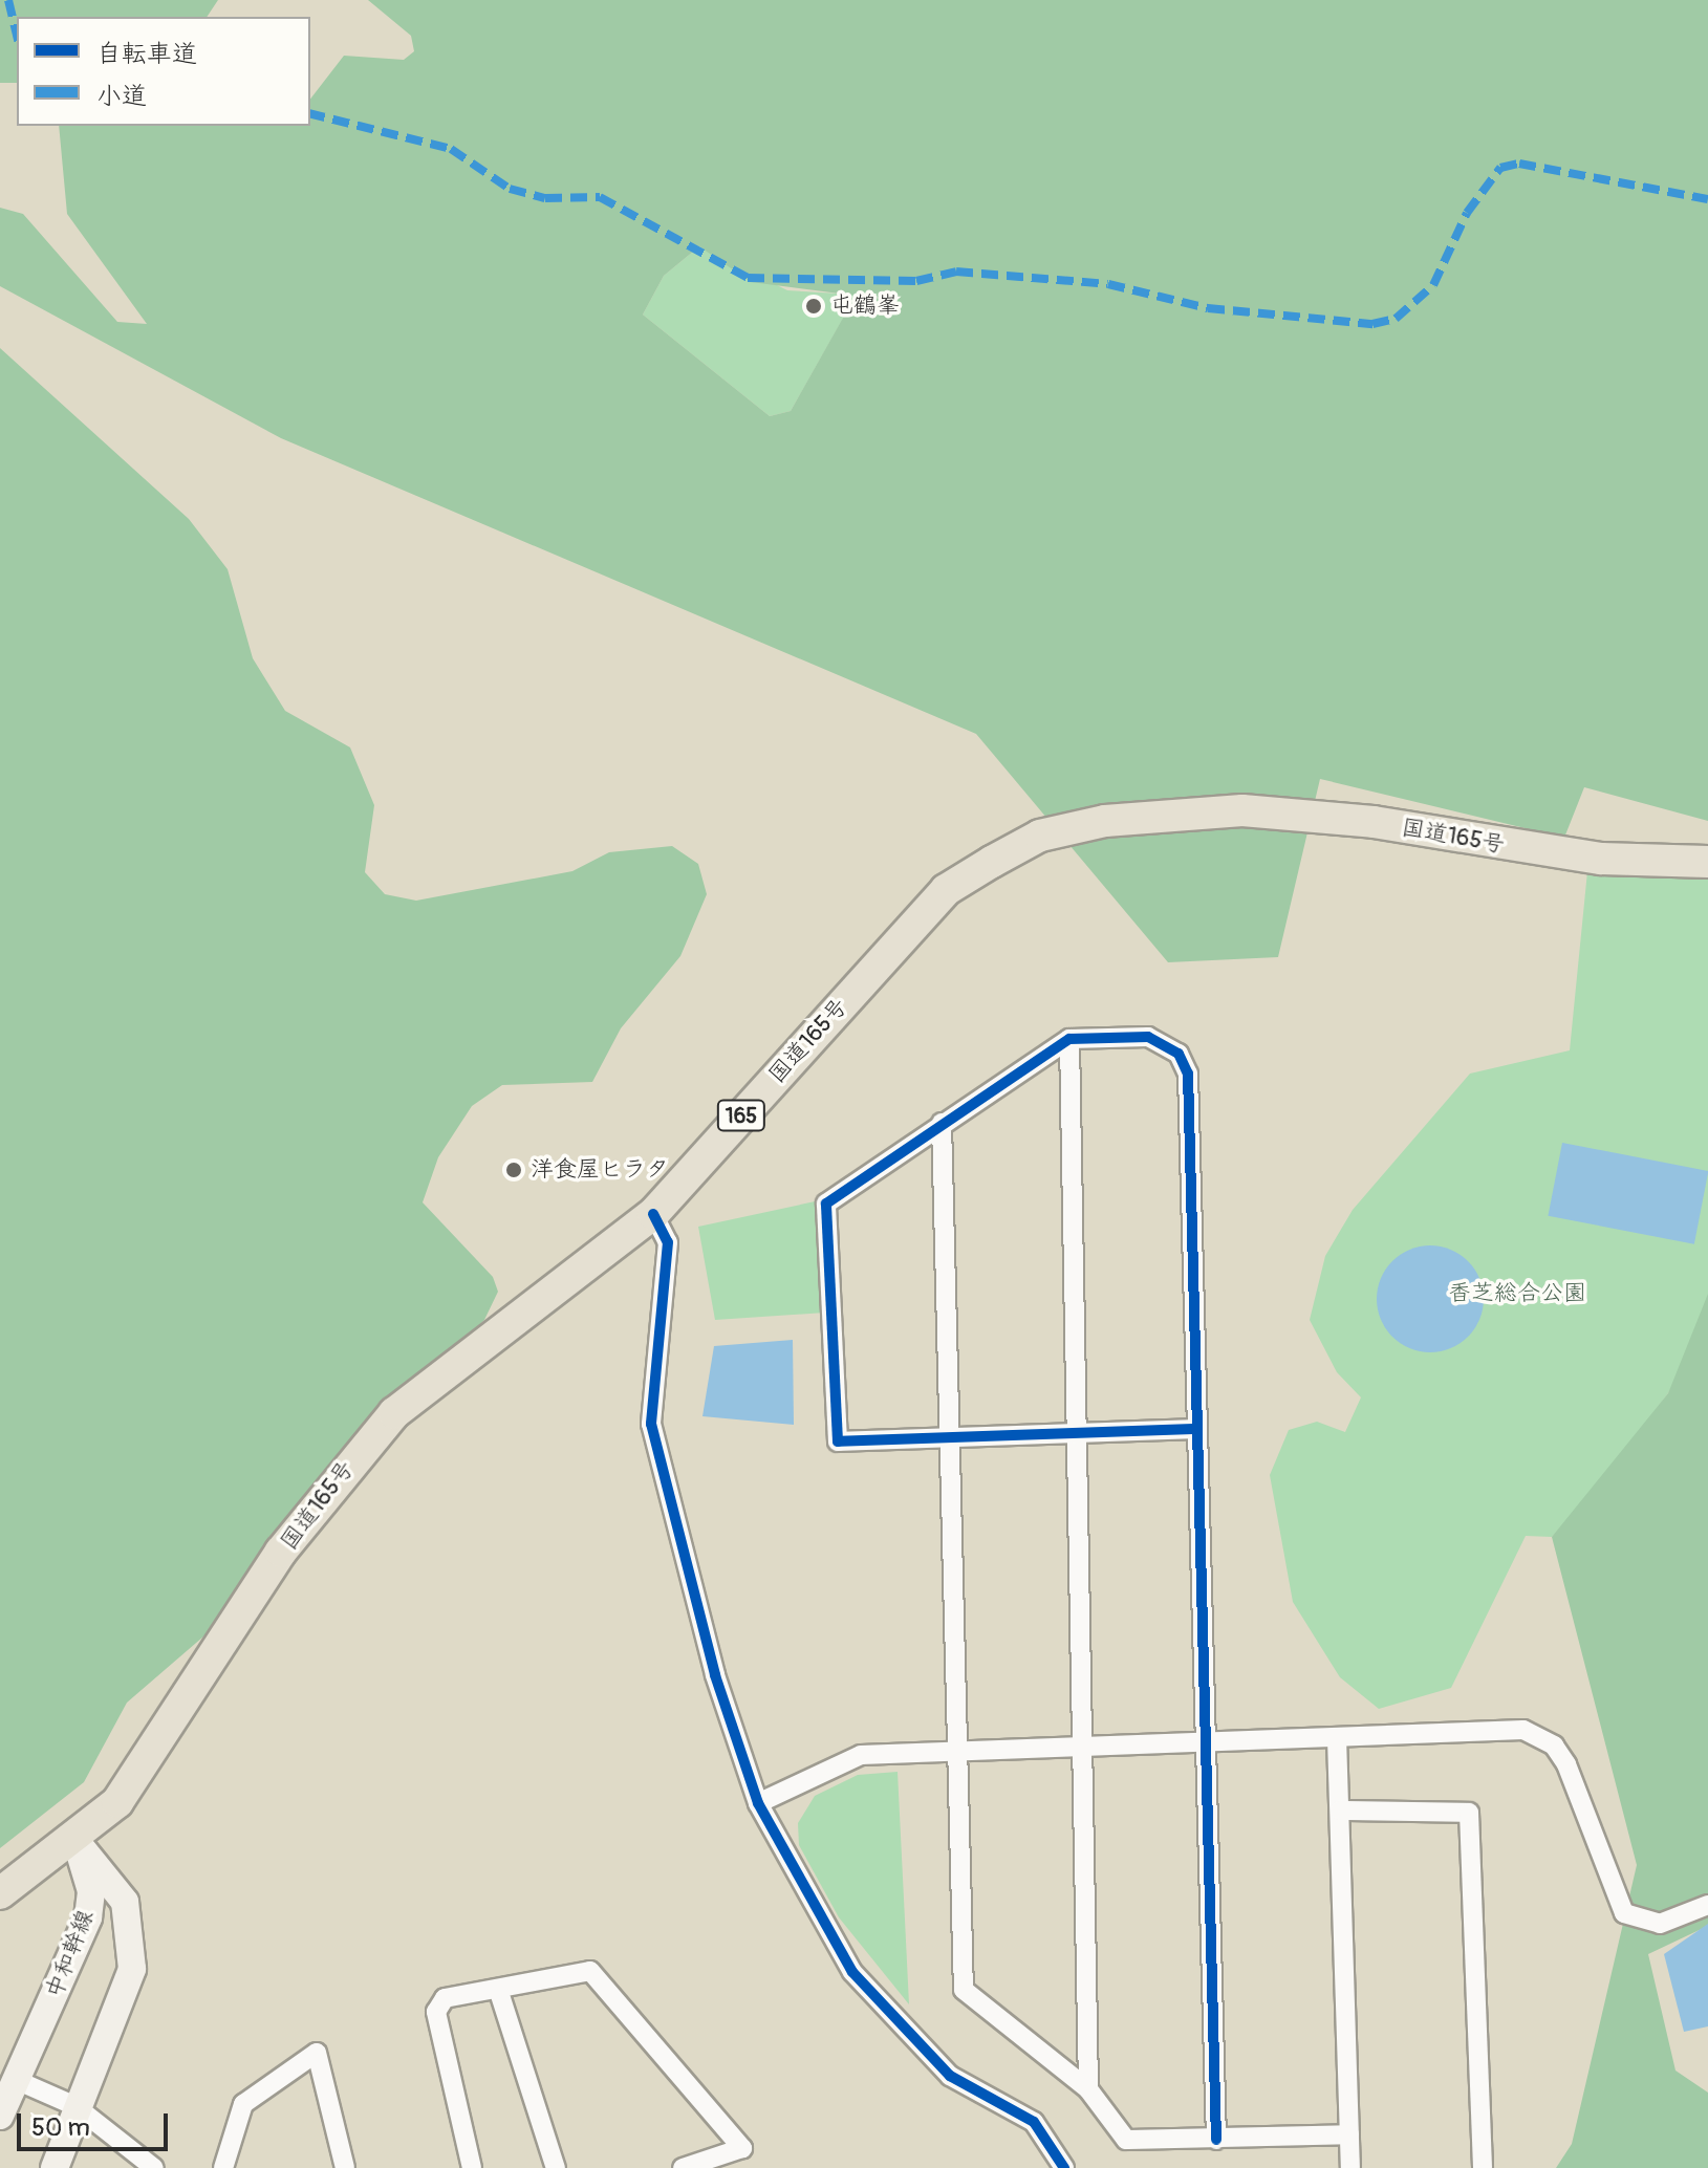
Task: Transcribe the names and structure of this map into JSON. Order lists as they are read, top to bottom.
{
  "streets": {
    "highway": ["国道165号", "165"],
    "main road": ["中和幹線"]
  },
  "crossings": [
    ["国道165号", "中和幹線"]
  ],
  "parks": ["香芝総合公園"],
  "places": ["屯鶴峯", "洋食屋ヒラタ"],
  "legend": ["自転車道", "小道"],
  "scale_bar": "50 m"
}
